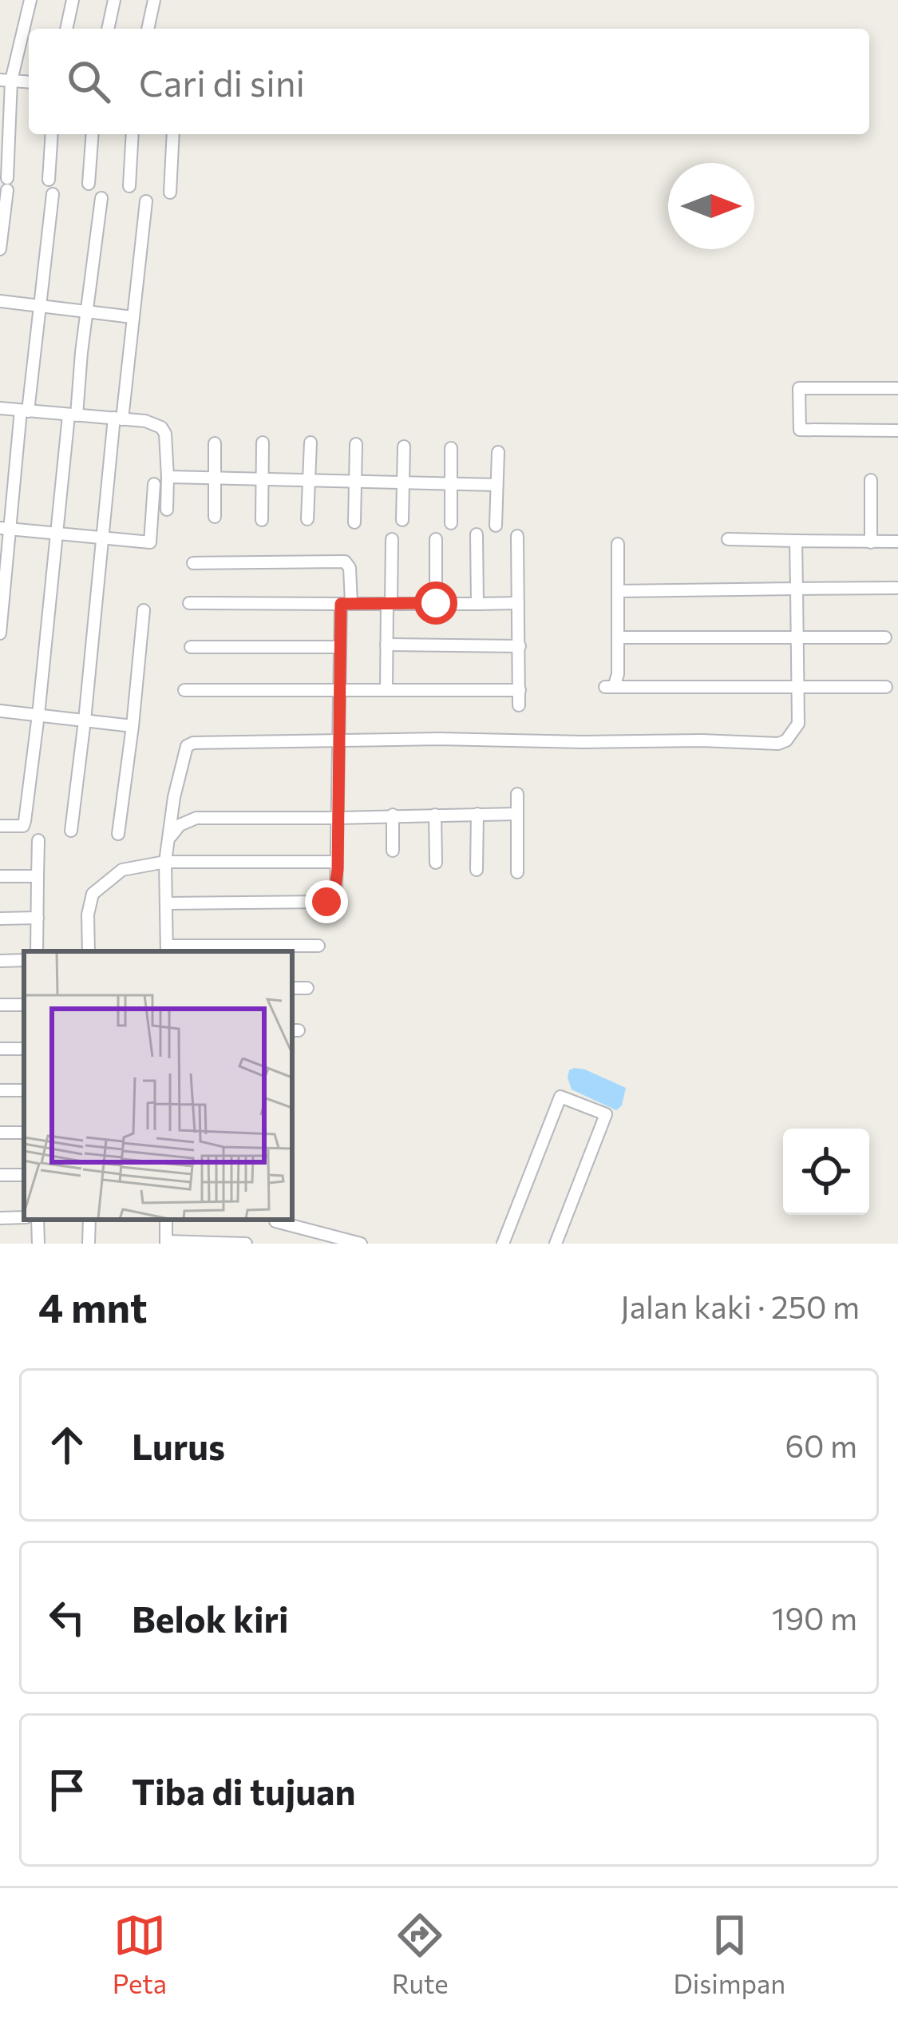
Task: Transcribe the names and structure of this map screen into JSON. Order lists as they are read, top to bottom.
{
  "north": "right",
  "page": {
    "search": "Cari di sini",
    "heading": ["4 mnt", "Jalan kaki · 250 m"],
    "list": [
      ["Lurus", "60 m"],
      ["Belok kiri", "190 m"],
      "Tiba di tujuan"
    ],
    "nav": ["Peta", "Rute", "Disimpan"]
  }
}
